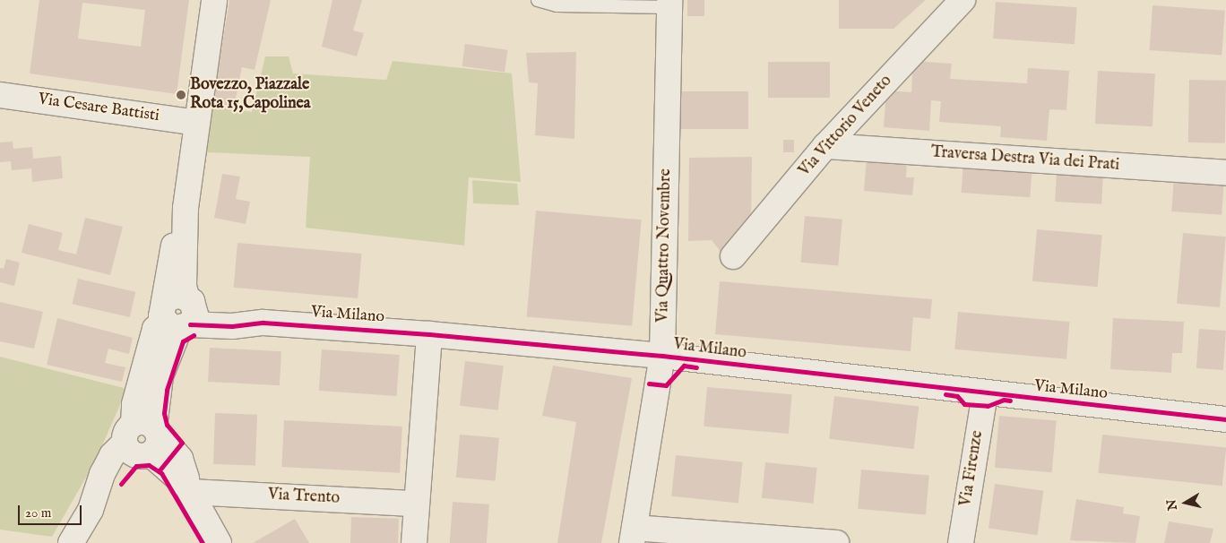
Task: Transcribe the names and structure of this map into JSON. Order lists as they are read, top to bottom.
{
  "streets": {
    "street": [
      "Via Cesare Battisti",
      "Via Vittorio Veneto",
      "Traversa Destra Via dei Prati",
      "Via Quattro Novembre",
      "Via Milano",
      "Via Firenze",
      "Via Trento"
    ]
  },
  "crossings": [
    ["Via Vittorio Veneto", "Traversa Destra Via dei Prati"],
    ["Via Quattro Novembre", "Via Milano"],
    ["Via Milano", "Via Firenze"]
  ],
  "places": ["Bovezzo, Piazzale Rota 15,Capolinea"],
  "scale_bar": "20 m",
  "north": "left"
}
